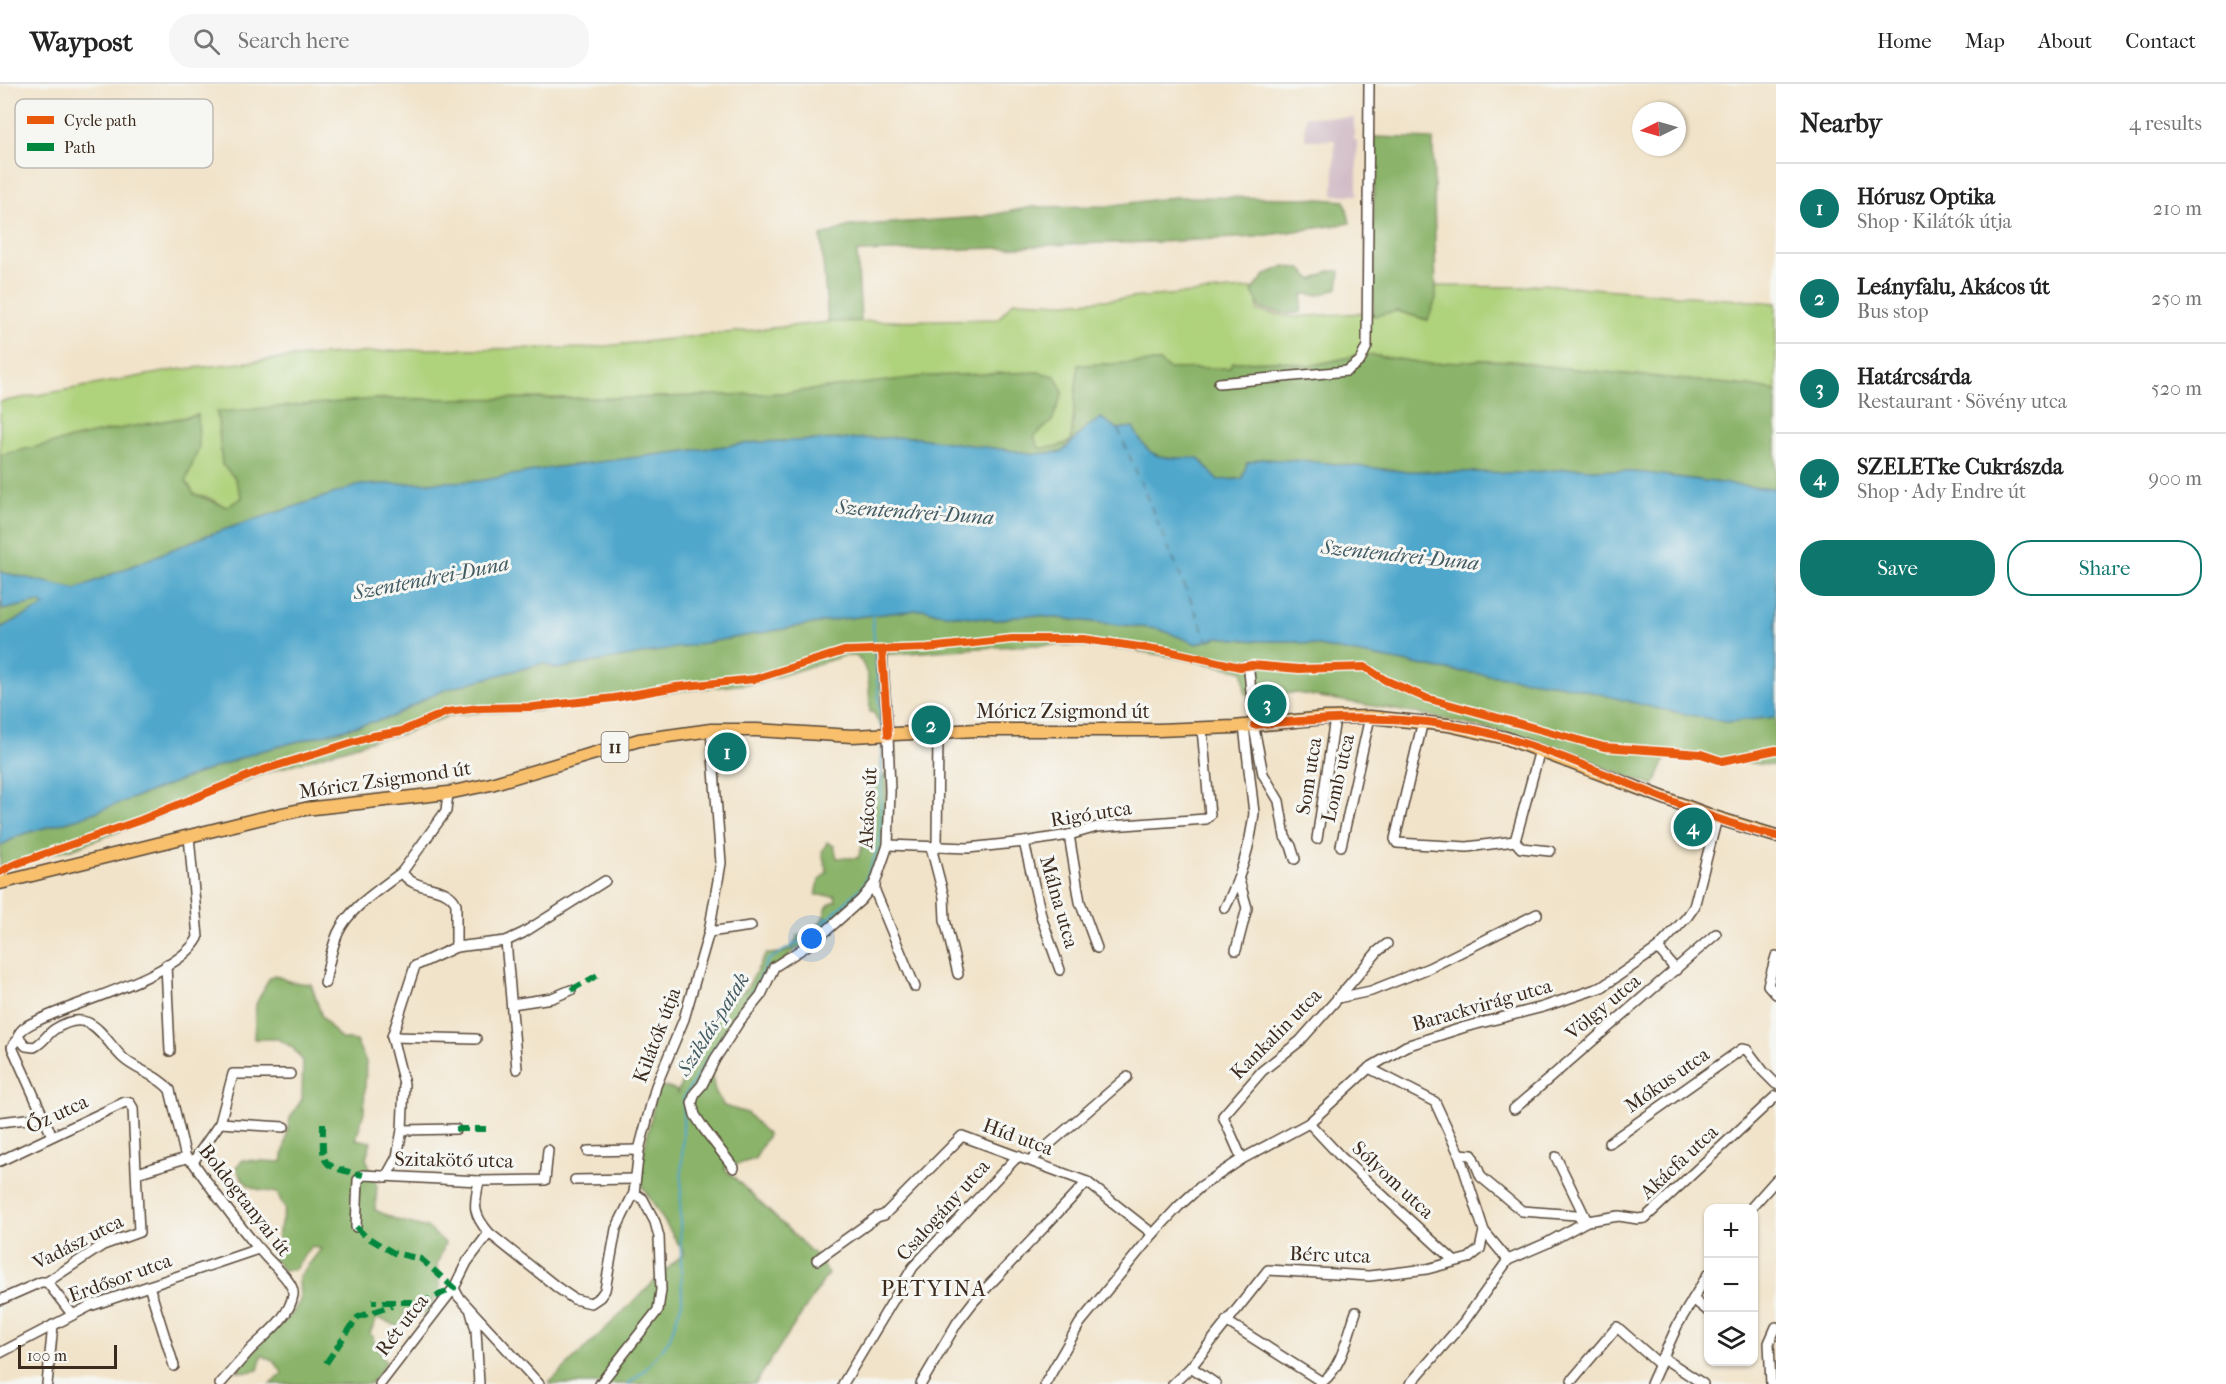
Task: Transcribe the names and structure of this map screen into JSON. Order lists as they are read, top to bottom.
{
  "streets": {
    "main road": ["Móricz Zsigmond út", "11"],
    "street": [
      "Som utca",
      "Lomb utca",
      "Akácos út",
      "Rigó utca",
      "Málna utca",
      "Barackvirág utca",
      "Völgy utca",
      "Kankalin utca",
      "Kilátók útja",
      "Mókus utca",
      "Őz utca",
      "Híd utca",
      "Szitakötő utca",
      "Akácfa utca",
      "Sólyom utca",
      "Boldogtanyai út",
      "Csalogány utca",
      "Vadász utca",
      "Bérc utca",
      "Erdősor utca",
      "Rét utca"
    ]
  },
  "crossings": [
    ["Móricz Zsigmond út", "11"],
    ["Móricz Zsigmond út", "Akácos út"],
    ["Móricz Zsigmond út", "Rigó utca"],
    ["Móricz Zsigmond út", "Kilátók útja"],
    ["11", "Som utca"],
    ["11", "Lomb utca"],
    ["11", "Barackvirág utca"],
    ["Akácos út", "Rigó utca"],
    ["Rigó utca", "Málna utca"],
    ["Barackvirág utca", "Kankalin utca"],
    ["Barackvirág utca", "Híd utca"],
    ["Barackvirág utca", "Sólyom utca"],
    ["Őz utca", "Vadász utca"],
    ["Híd utca", "Csalogány utca"],
    ["Sólyom utca", "Bérc utca"],
    ["Boldogtanyai út", "Erdősor utca"]
  ],
  "districts": ["PETYINA"],
  "water": ["Szentendrei-Duna", "Sziklás-patak"],
  "legend": ["Cycle path", "Path"],
  "scale_bar": "100 m",
  "north": "left",
  "page": {
    "header": "Waypost",
    "search": "Search here",
    "nav": [
      "Home",
      "Map",
      "About",
      "Contact"
    ],
    "heading": ["Nearby", "4 results"],
    "list": [
      {
        "mark": "1",
        "name": "Hórusz Optika",
        "note": "Shop · Kilátók útja",
        "value": "210 m"
      },
      {
        "mark": "2",
        "name": "Leányfalu, Akácos út",
        "note": "Bus stop",
        "value": "250 m"
      },
      {
        "mark": "3",
        "name": "Határcsárda",
        "note": "Restaurant · Sövény utca",
        "value": "520 m"
      },
      {
        "mark": "4",
        "name": "SZELETke Cukrászda",
        "note": "Shop · Ady Endre út",
        "value": "900 m"
      }
    ],
    "buttons": ["Save", "Share"],
    "pins": [
      "3",
      "2",
      "1",
      "4"
    ],
    "map_buttons": ["+", "−"],
    "scale": "100 m"
  }
}
